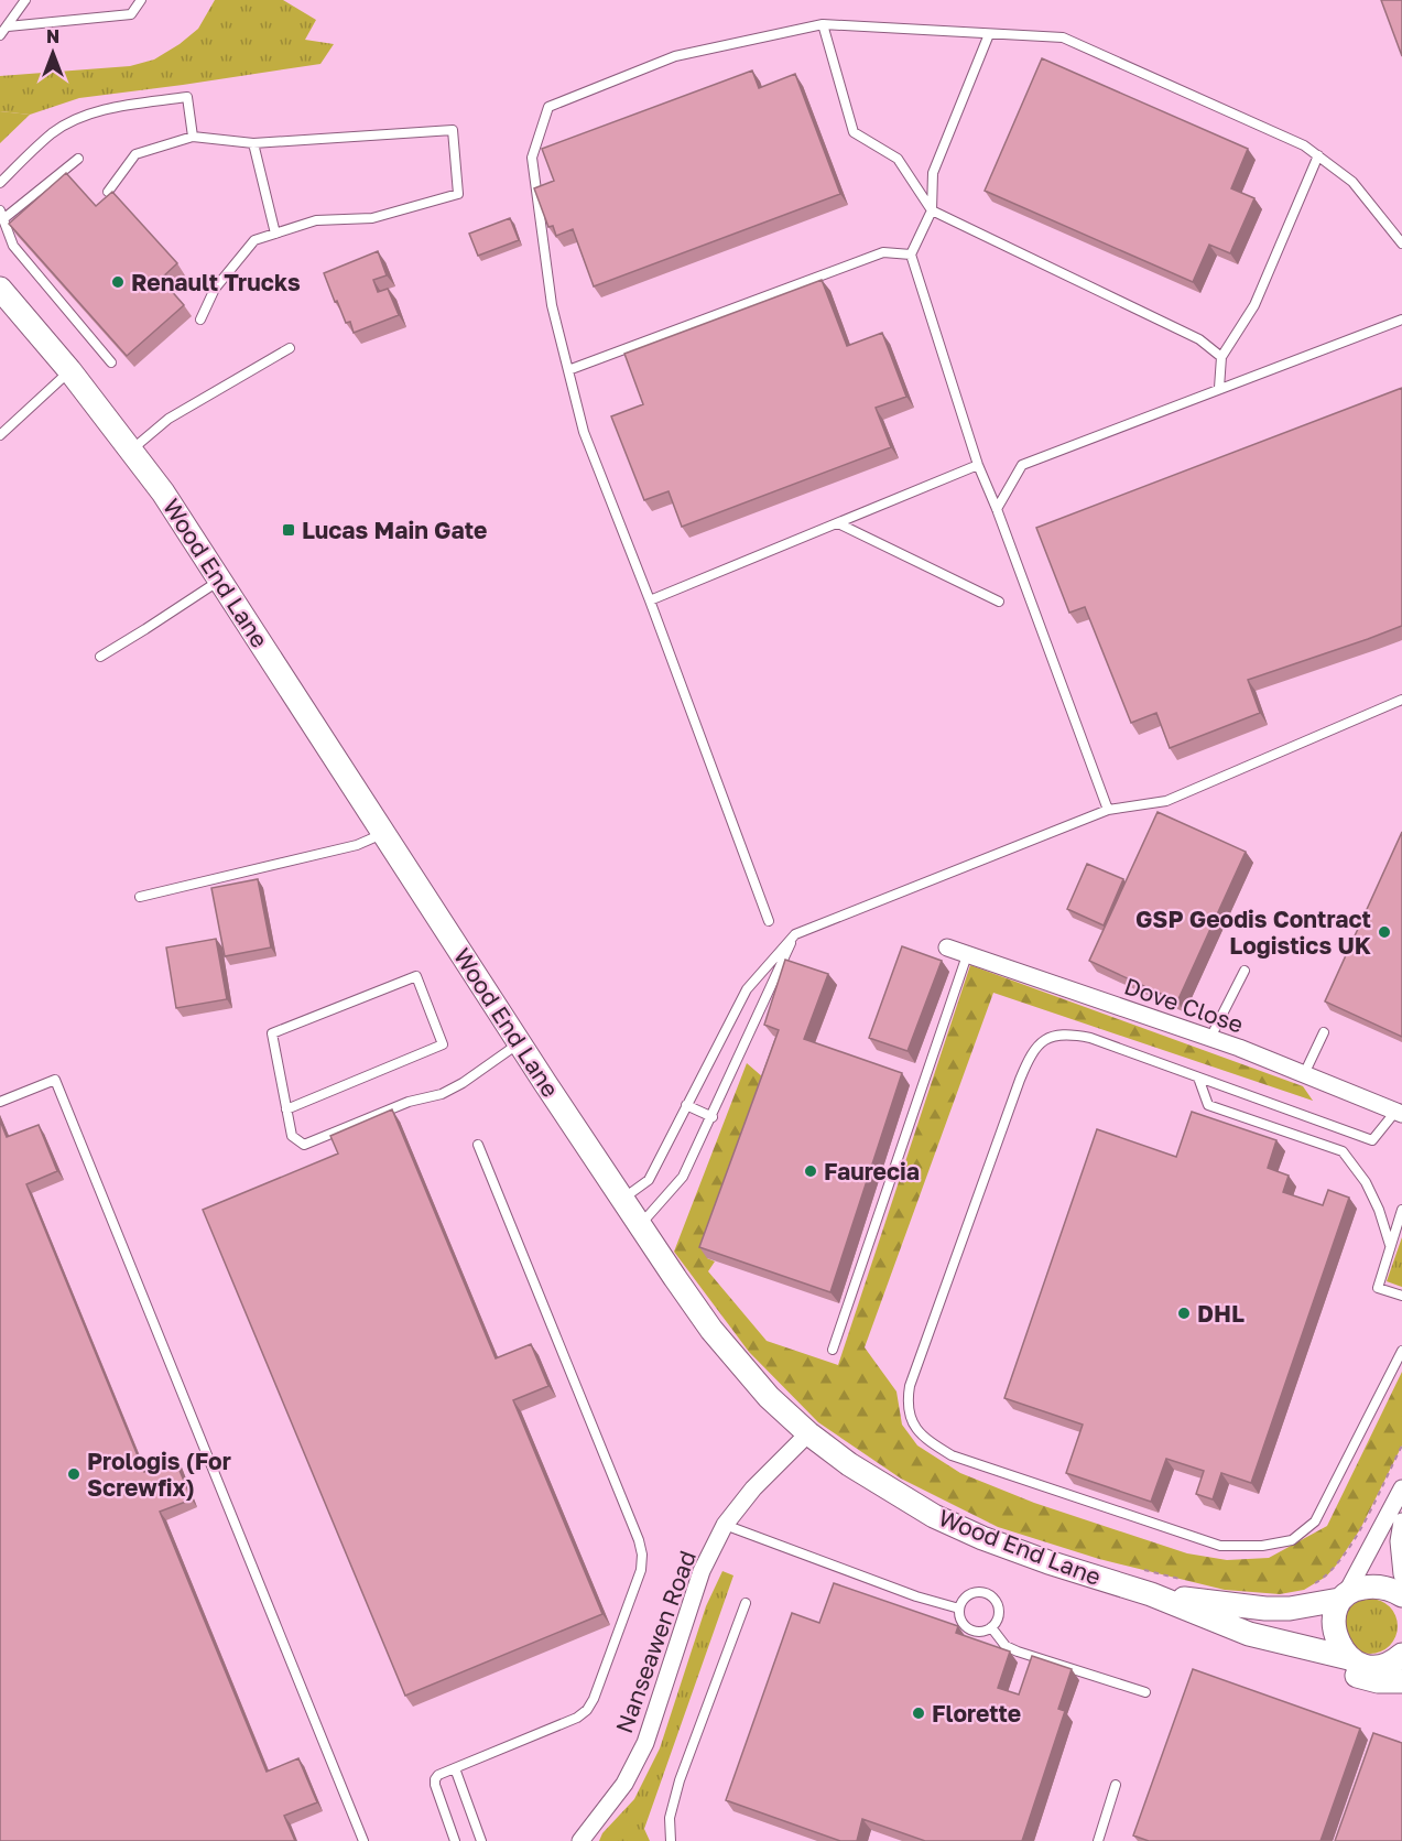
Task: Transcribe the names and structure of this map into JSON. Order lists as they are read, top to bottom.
{
  "streets": {
    "street": ["Wood End Lane", "Dove Close", "Nanseawen Road"]
  },
  "crossings": [
    ["Wood End Lane", "Nanseawen Road"]
  ],
  "places": {
    "other": [
      "Renault Trucks",
      "GSP Geodis Contract Logistics UK",
      "Faurecia",
      "DHL",
      "Prologis (For Screwfix)",
      "Florette"
    ],
    "transit": ["Lucas Main Gate"]
  },
  "north": "top"
}
